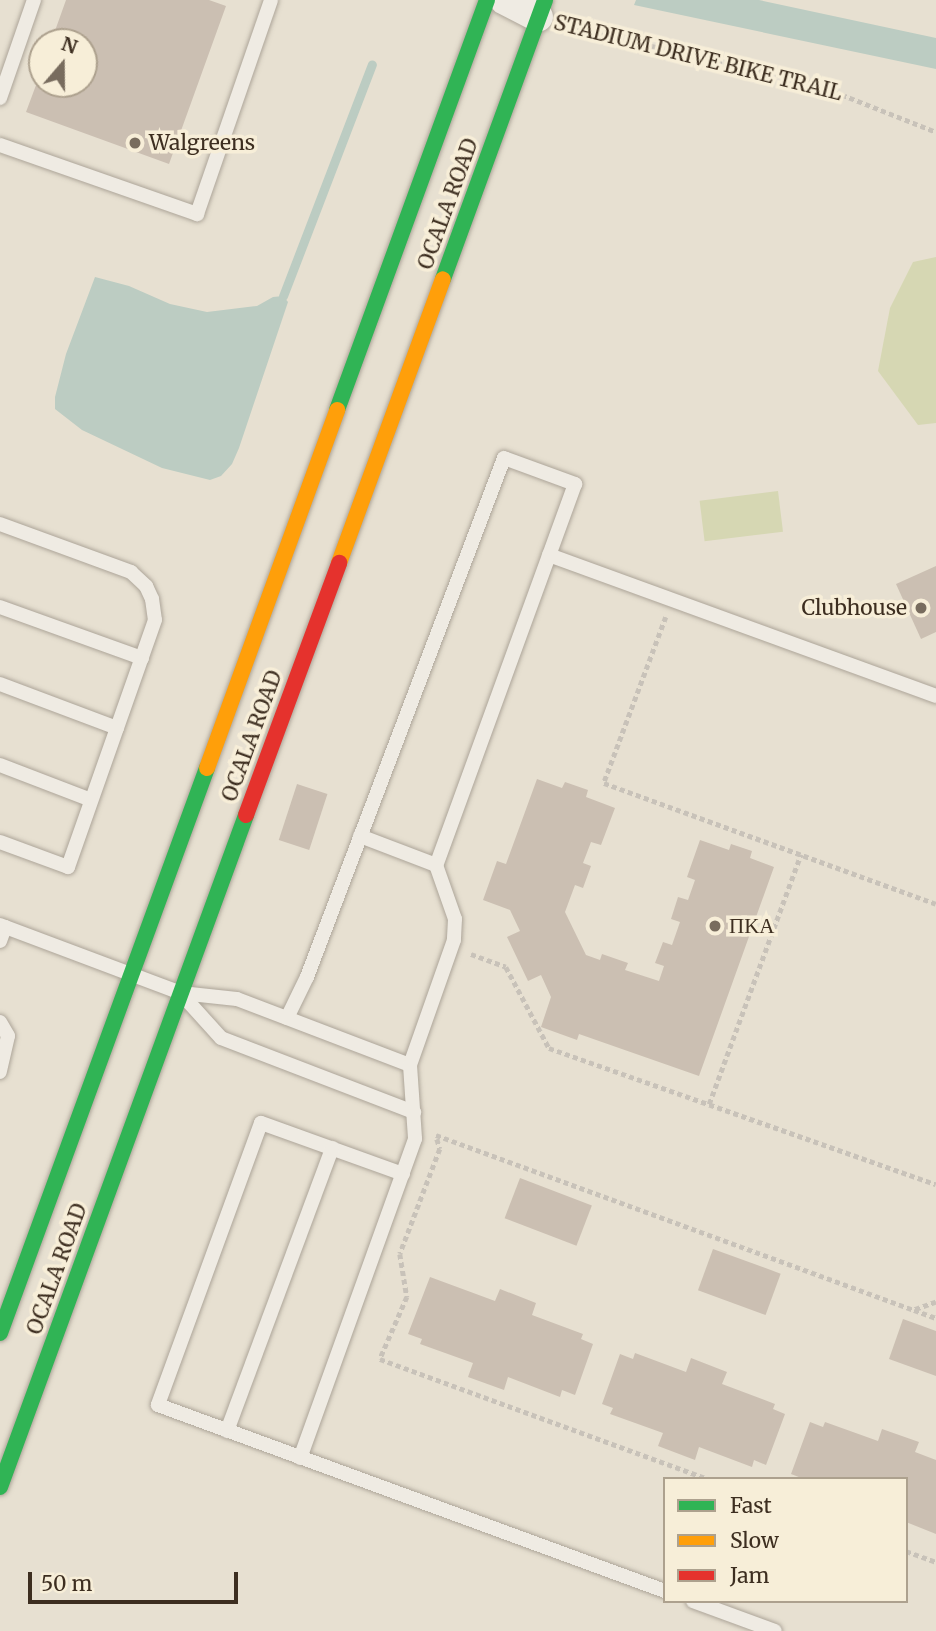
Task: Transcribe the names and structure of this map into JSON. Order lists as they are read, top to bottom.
{
  "streets": {
    "main road": ["OCALA ROAD"],
    "path": ["STADIUM DRIVE BIKE TRAIL"]
  },
  "crossings": [
    ["STADIUM DRIVE BIKE TRAIL", "OCALA ROAD"]
  ],
  "places": ["Walgreens", "Clubhouse", "ΠΚΑ"],
  "legend": ["Fast", "Slow", "Jam"],
  "scale_bar": "50 m",
  "north": "top"
}
